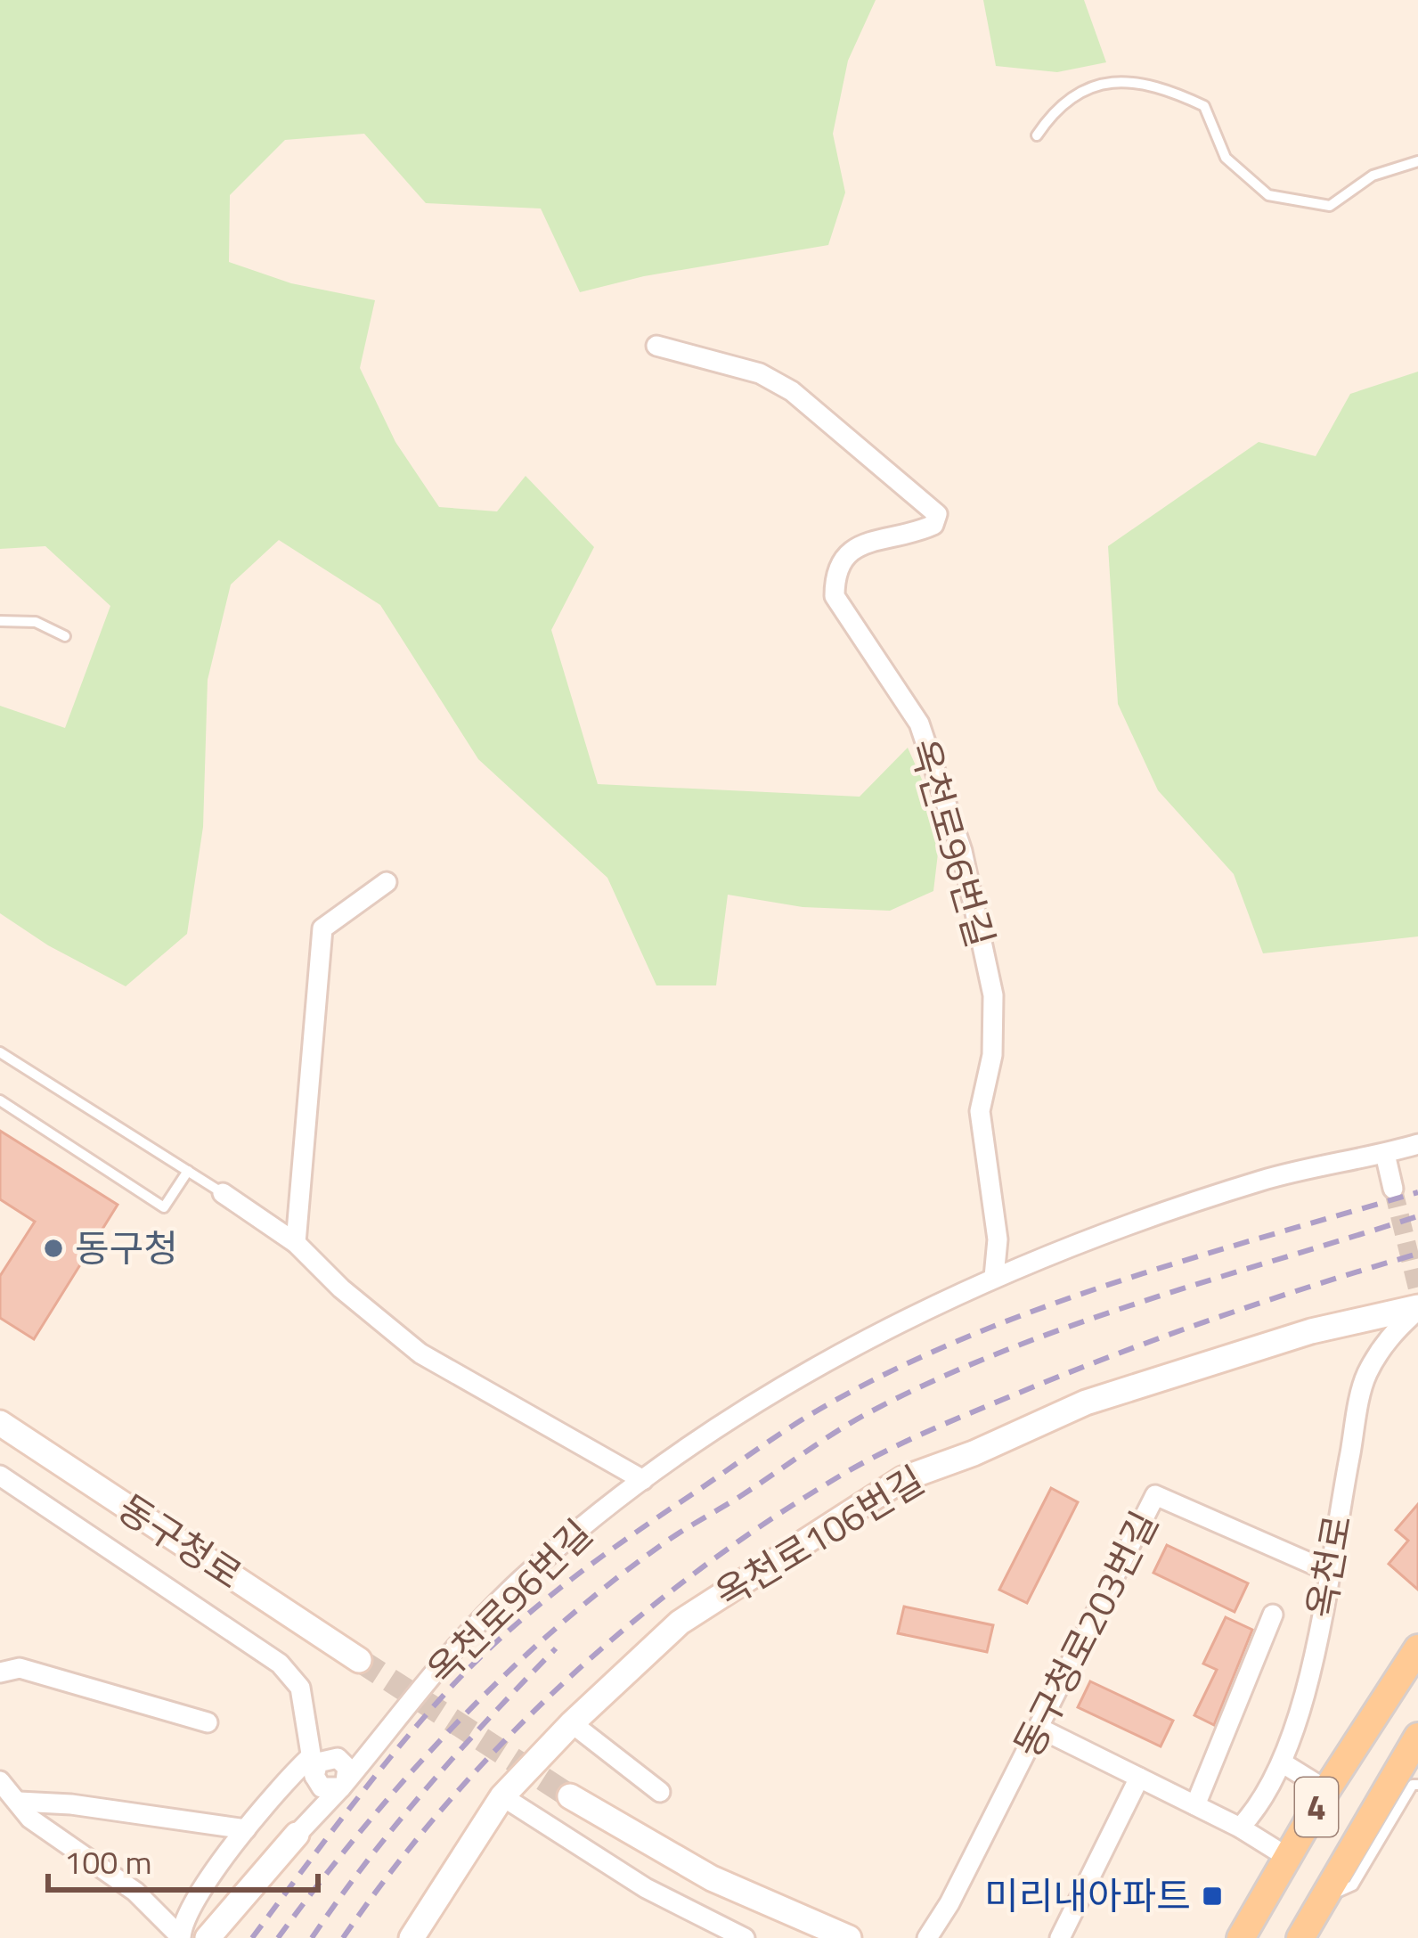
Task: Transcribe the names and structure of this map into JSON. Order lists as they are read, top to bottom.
{
  "streets": {
    "main road": ["4"],
    "street": [
      "옥천로96번길",
      "옥천로106번길",
      "동구청로",
      "옥천로",
      "동구청로203번길"
    ]
  },
  "crossings": [
    ["옥천로106번길", "옥천로"],
    ["옥천로", "동구청로203번길"]
  ],
  "places": {
    "other": ["동구청"],
    "transit": ["미리내아파트"]
  },
  "scale_bar": "100 m"
}
